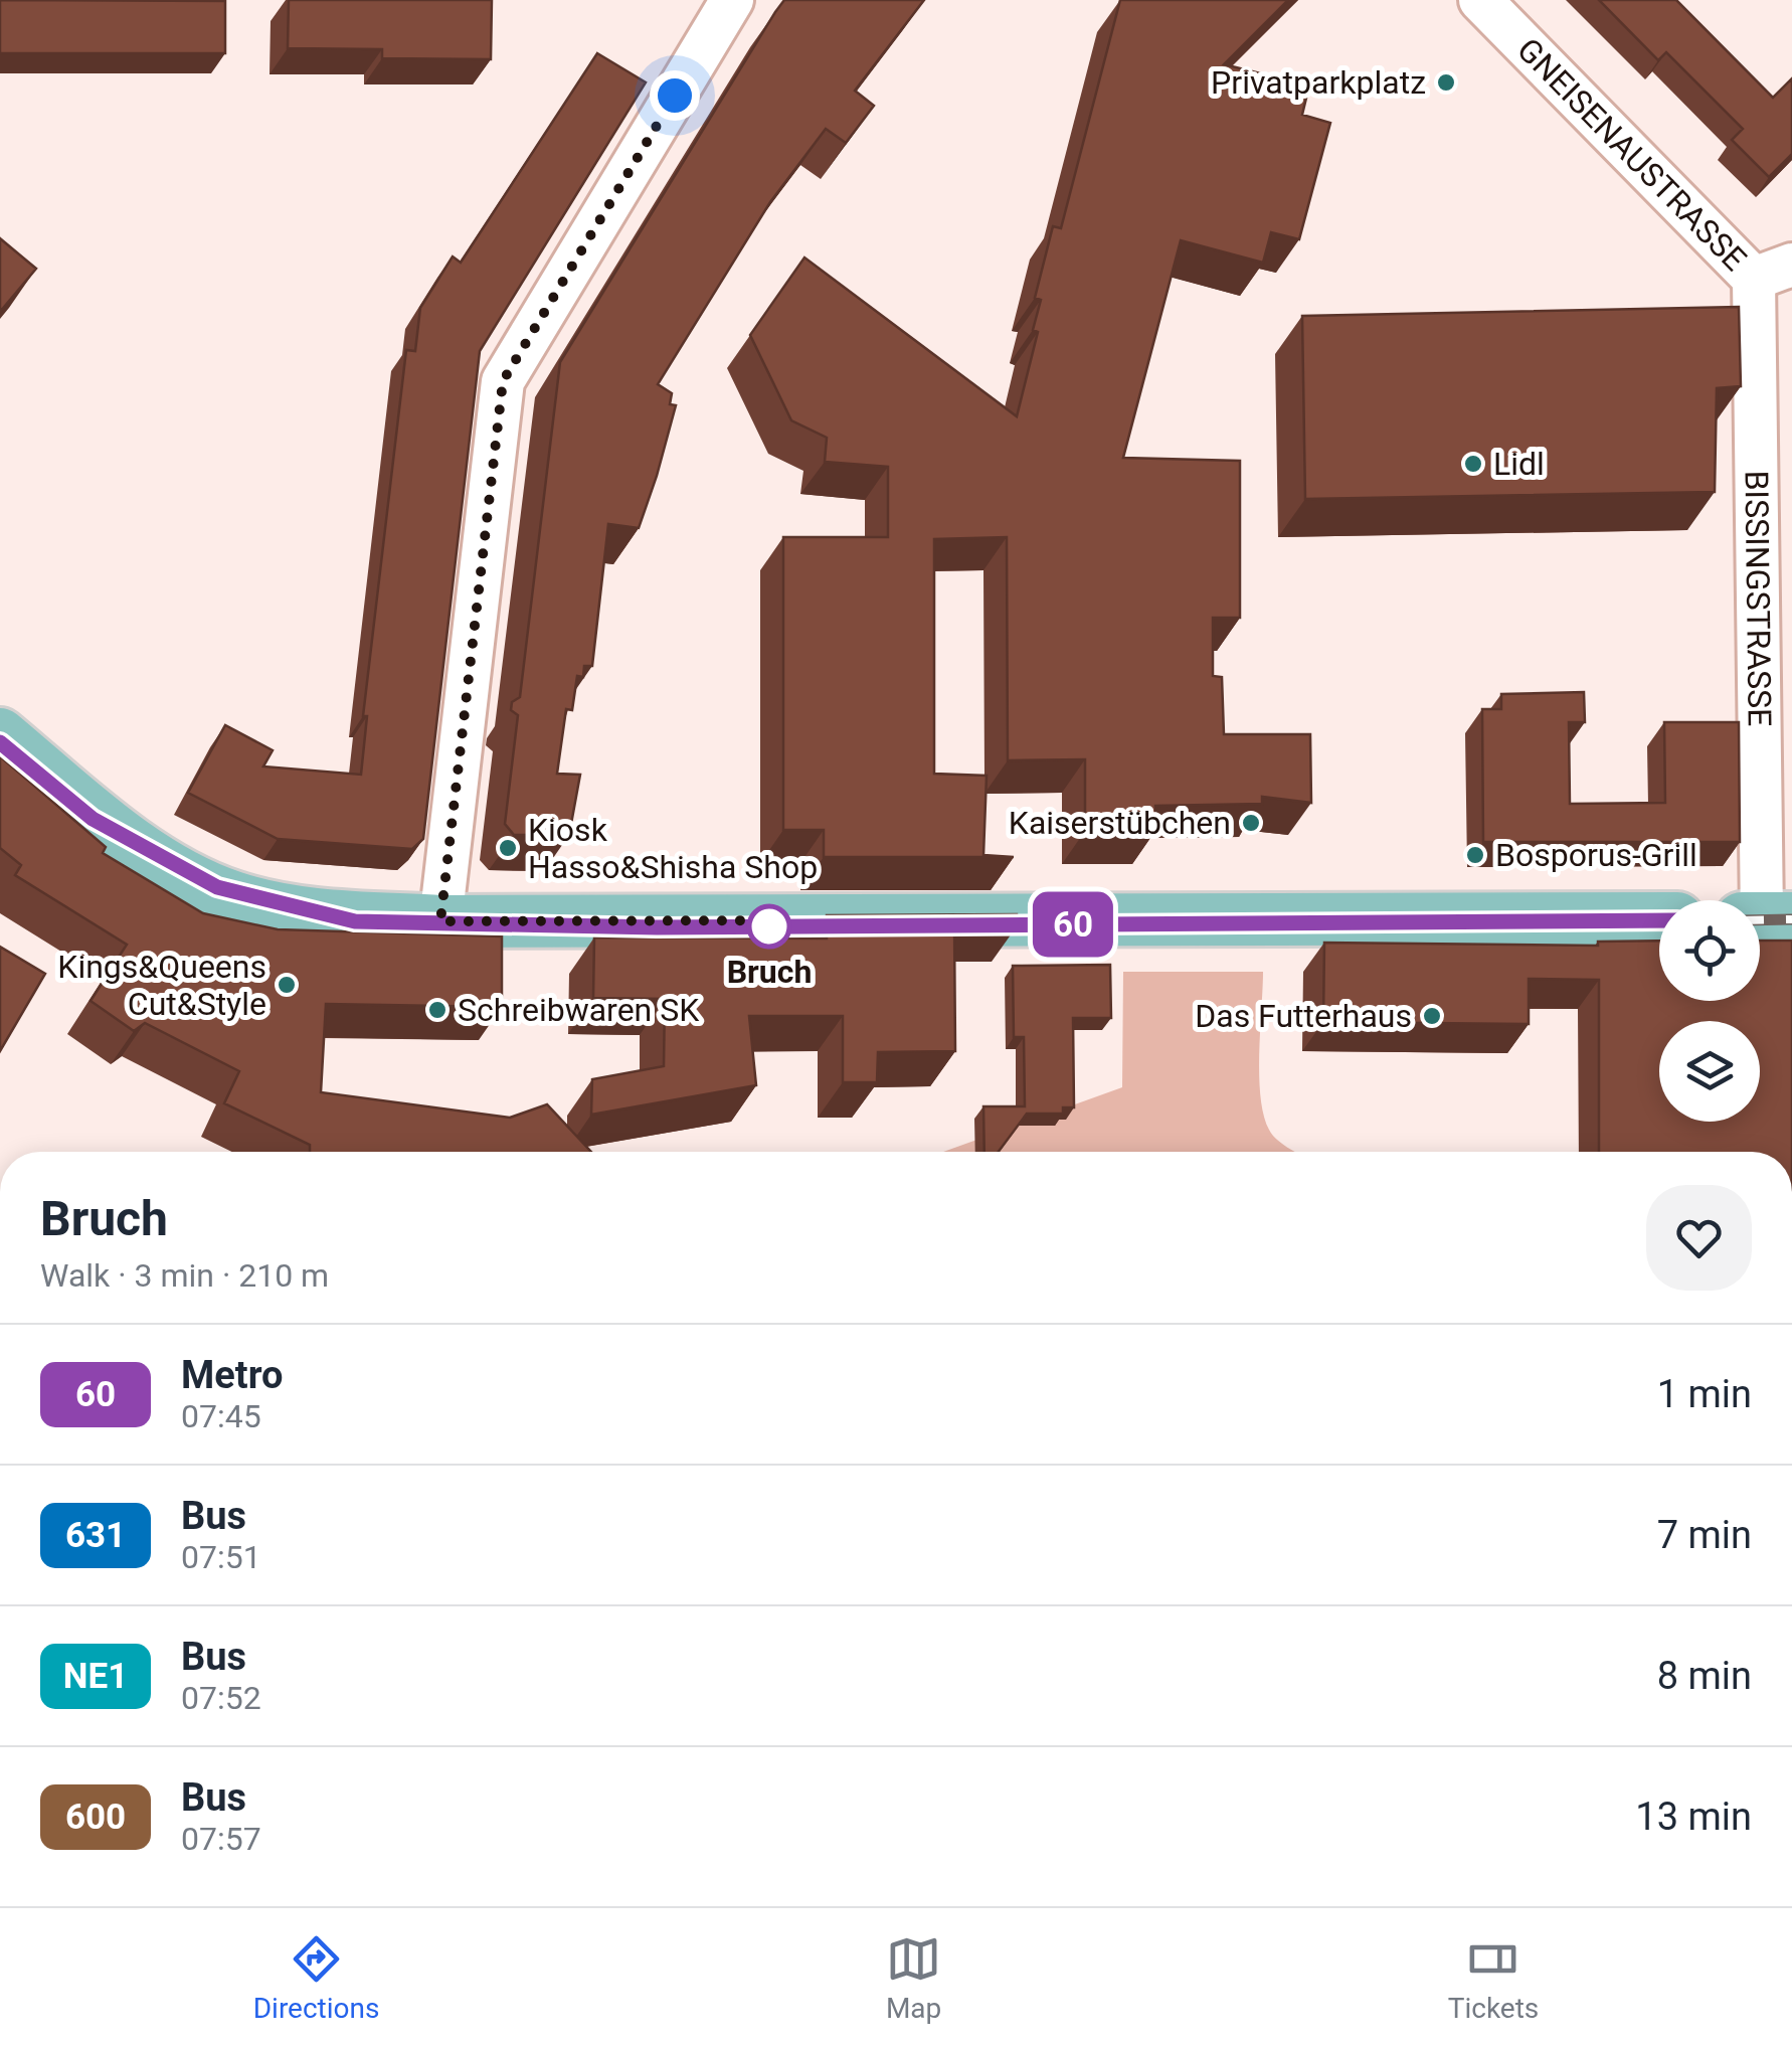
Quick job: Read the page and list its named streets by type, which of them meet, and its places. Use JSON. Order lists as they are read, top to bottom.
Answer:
{
  "streets": {
    "street": ["GNEISENAUSTRASSE", "BISSINGSTRASSE"]
  },
  "crossings": [
    ["GNEISENAUSTRASSE", "BISSINGSTRASSE"]
  ],
  "places": [
    "Privatparkplatz",
    "Lidl",
    "Kaiserstübchen",
    "Kiosk Hasso&Shisha Shop",
    "Bosporus-Grill",
    "Bruch",
    "Kings&Queens Cut&Style",
    "Schreibwaren SK",
    "Das Futterhaus"
  ],
  "lines": ["metro line 60"],
  "page": {
    "on_map": "60",
    "heading": ["Bruch", "Walk · 3 min · 210 m"],
    "list": [
      {
        "mark": "60",
        "name": "Metro",
        "note": "07:45",
        "value": "1 min"
      },
      {
        "mark": "631",
        "name": "Bus",
        "note": "07:51",
        "value": "7 min"
      },
      {
        "mark": "NE1",
        "name": "Bus",
        "note": "07:52",
        "value": "8 min"
      },
      {
        "mark": "600",
        "name": "Bus",
        "note": "07:57",
        "value": "13 min"
      }
    ],
    "tabs": ["Directions", "Map", "Tickets"]
  }
}
